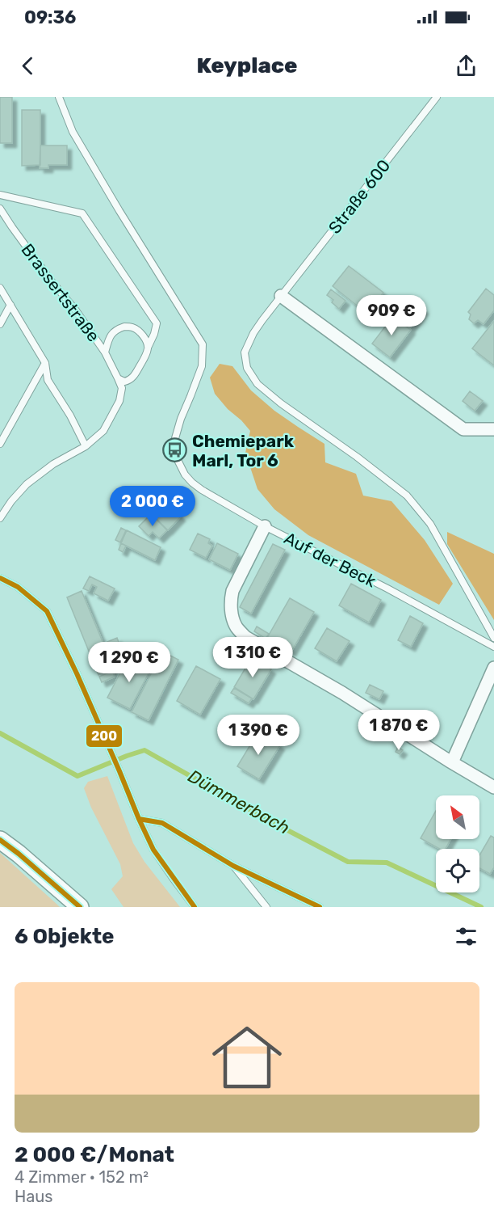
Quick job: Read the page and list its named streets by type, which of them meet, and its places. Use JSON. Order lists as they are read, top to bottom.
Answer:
{
  "streets": {
    "lane": ["Straße 600", "Brassertstraße", "Auf der Beck"]
  },
  "water": ["Dümmerbach"],
  "places": {
    "bus stop": ["Chemiepark Marl, Tor 6"]
  },
  "lines": ["transit line 200"],
  "north": "top left",
  "page": {
    "status": "09:36",
    "header": "Keyplace",
    "price": [
      "909 €",
      "2 000 €",
      "1 310 €",
      "1 290 €",
      "1 870 €",
      "1 390 €"
    ],
    "heading": "6 Objekte",
    "list": [
      {
        "name": "2 000 €/Monat",
        "note": "4 Zimmer · 152 m² · Haus"
      }
    ]
  }
}
